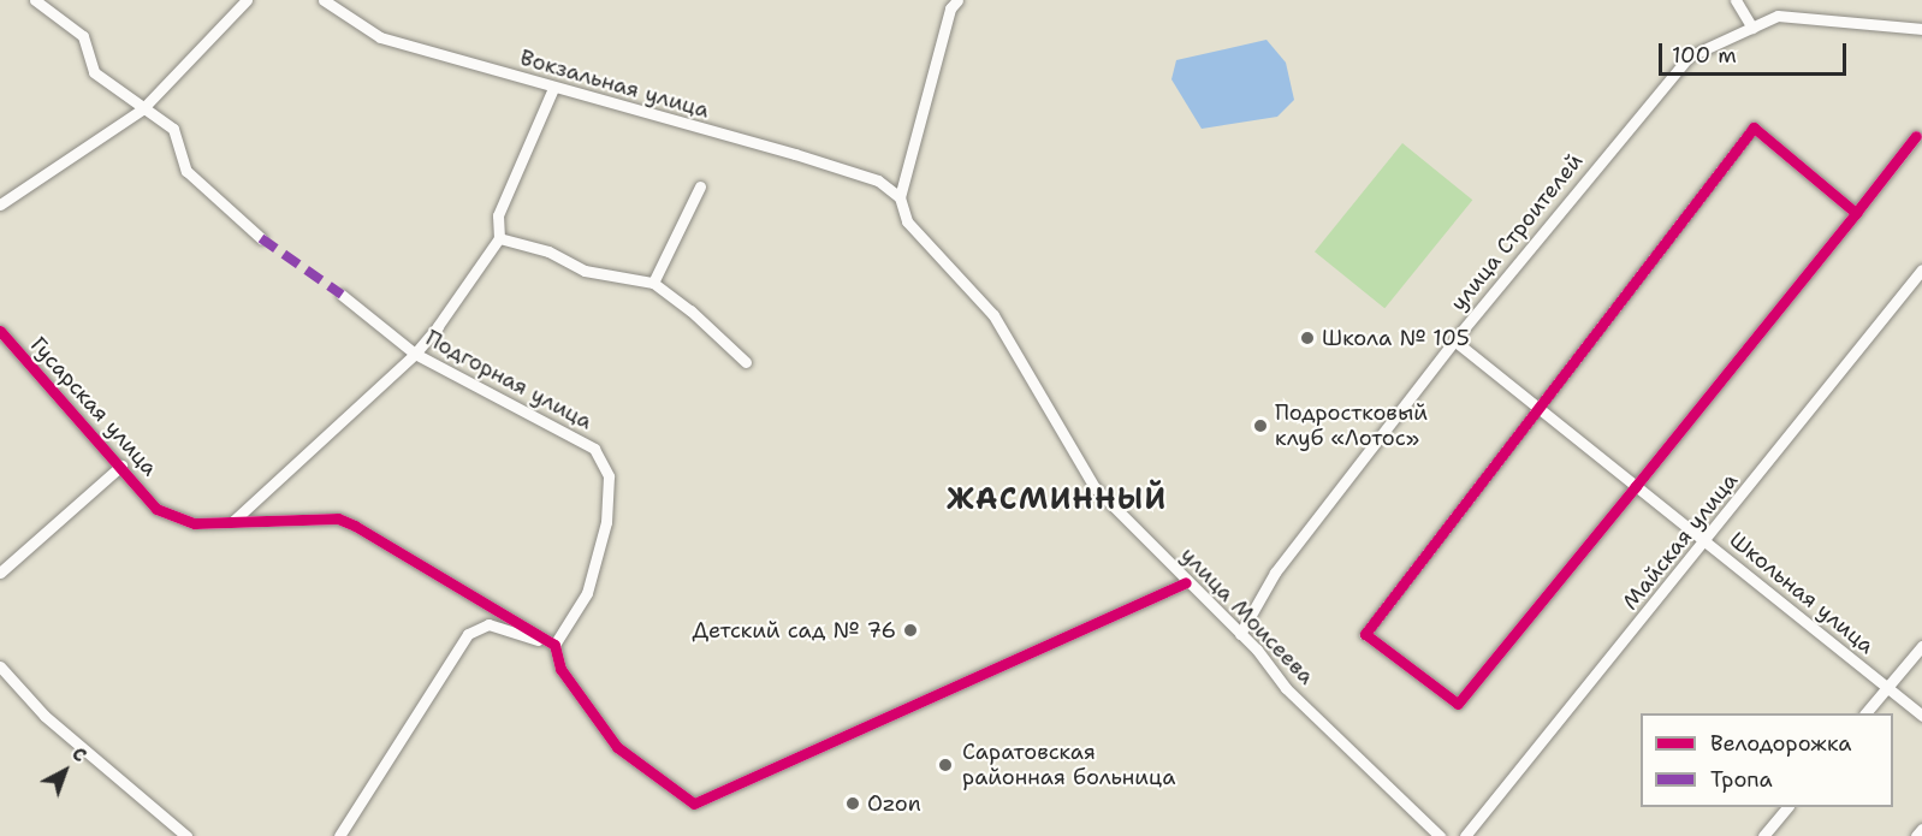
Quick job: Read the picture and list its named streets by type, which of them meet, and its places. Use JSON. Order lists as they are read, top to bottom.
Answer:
{
  "streets": {
    "street": [
      "Вокзальная улица",
      "улица Строителей",
      "Подгорная улица",
      "Гусарская улица",
      "Майская улица",
      "Школьная улица",
      "улица Моисеева"
    ]
  },
  "crossings": [
    ["Вокзальная улица", "улица Моисеева"],
    ["улица Строителей", "Школьная улица"],
    ["улица Строителей", "улица Моисеева"],
    ["Майская улица", "Школьная улица"]
  ],
  "districts": ["ЖАСМИННЫЙ"],
  "places": [
    "Школа № 105",
    "Подростковый клуб «Лотос»",
    "Детский сад № 76",
    "Саратовская районная больница",
    "Ozon"
  ],
  "legend": ["Велодорожка", "Тропа"],
  "scale_bar": "100 m",
  "north": "top right"
}
